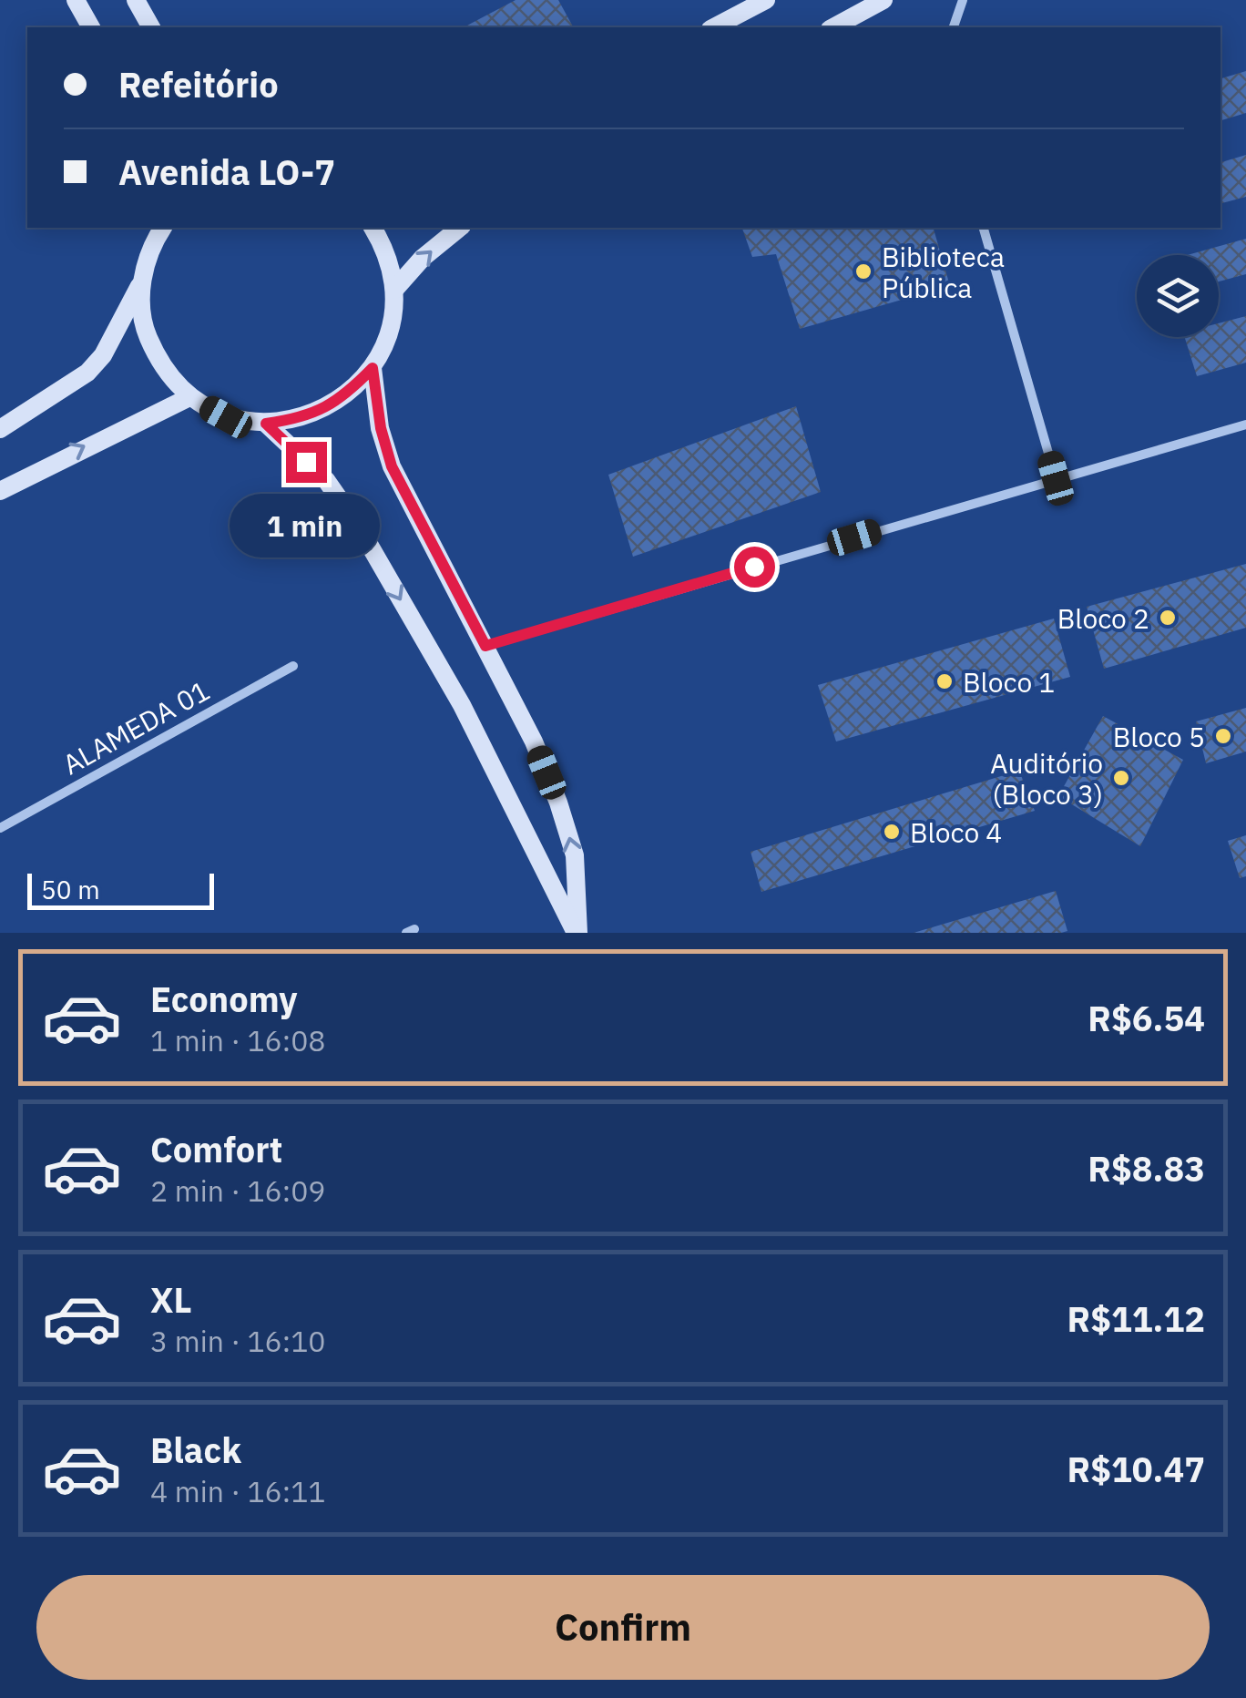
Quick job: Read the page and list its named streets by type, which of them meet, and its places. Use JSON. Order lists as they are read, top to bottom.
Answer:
{
  "streets": {
    "street": ["ALAMEDA 01"]
  },
  "places": [
    "Biblioteca Pública",
    "Bloco 2",
    "Bloco 1",
    "Bloco 5",
    "Auditório (Bloco 3)",
    "Bloco 4"
  ],
  "scale_bar": "50 m",
  "page": {
    "banner": ["Refeitório", "Avenida LO-7"],
    "bubble": "1 min",
    "scale": "50 m",
    "list": [
      {
        "name": "Economy",
        "note": "1 min · 16:08",
        "value": "R$6.54"
      },
      {
        "name": "Comfort",
        "note": "2 min · 16:09",
        "value": "R$8.83"
      },
      {
        "name": "XL",
        "note": "3 min · 16:10",
        "value": "R$11.12"
      },
      {
        "name": "Black",
        "note": "4 min · 16:11",
        "value": "R$10.47"
      }
    ],
    "buttons": "Confirm"
  }
}
